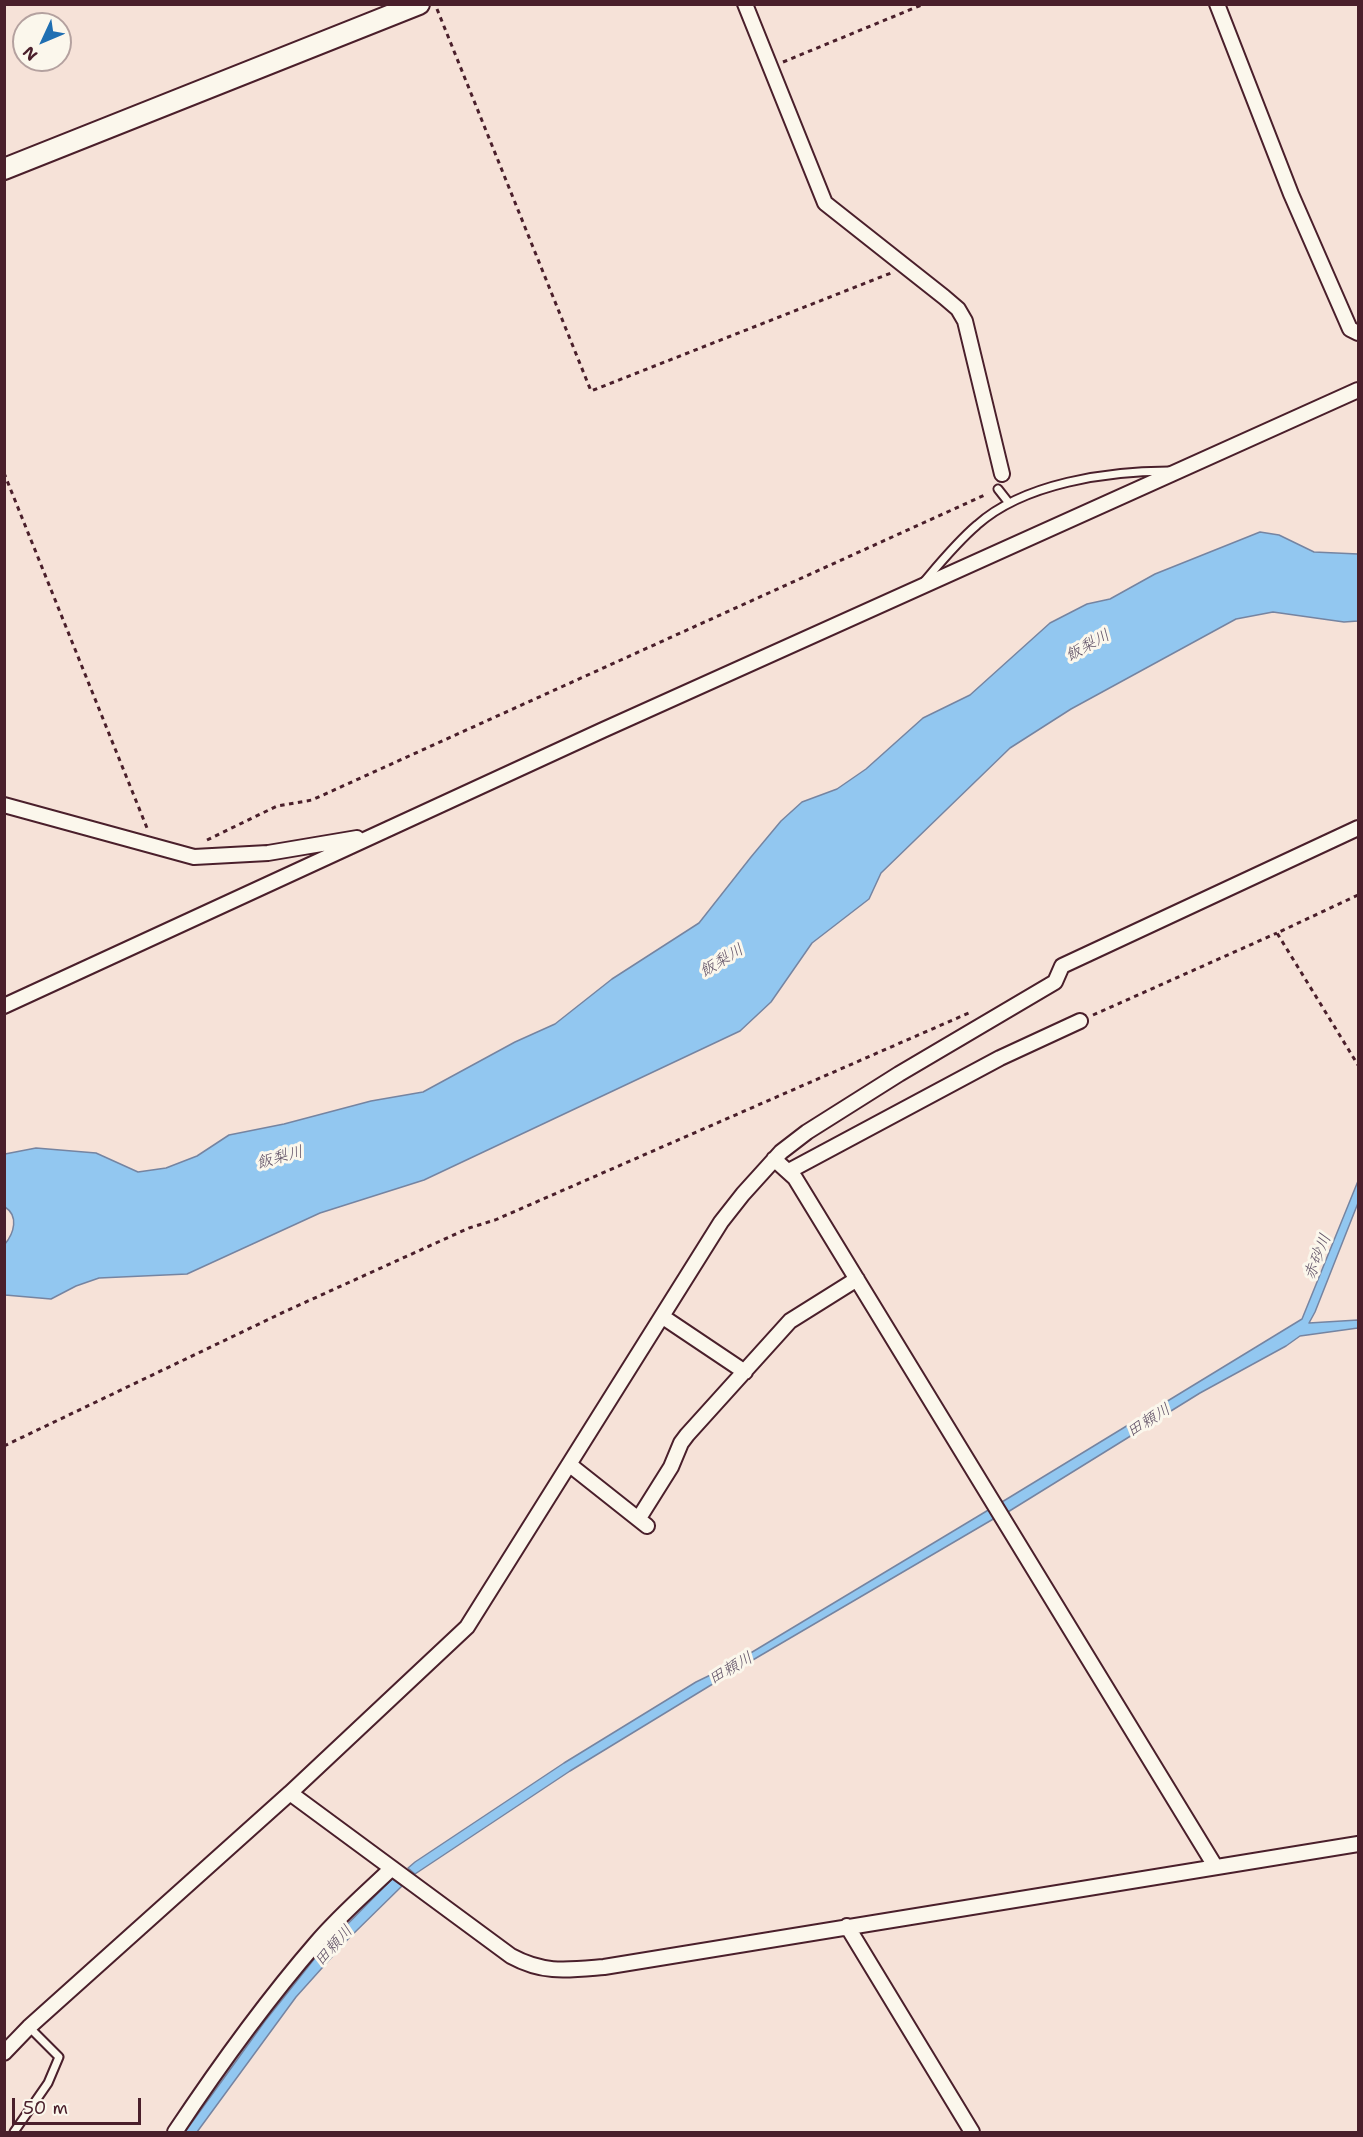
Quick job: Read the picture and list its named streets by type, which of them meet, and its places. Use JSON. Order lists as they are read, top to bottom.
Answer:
{
  "water": ["飯梨川", "赤砂川", "田頼川"],
  "scale_bar": "50 m",
  "north": "bottom left"
}
